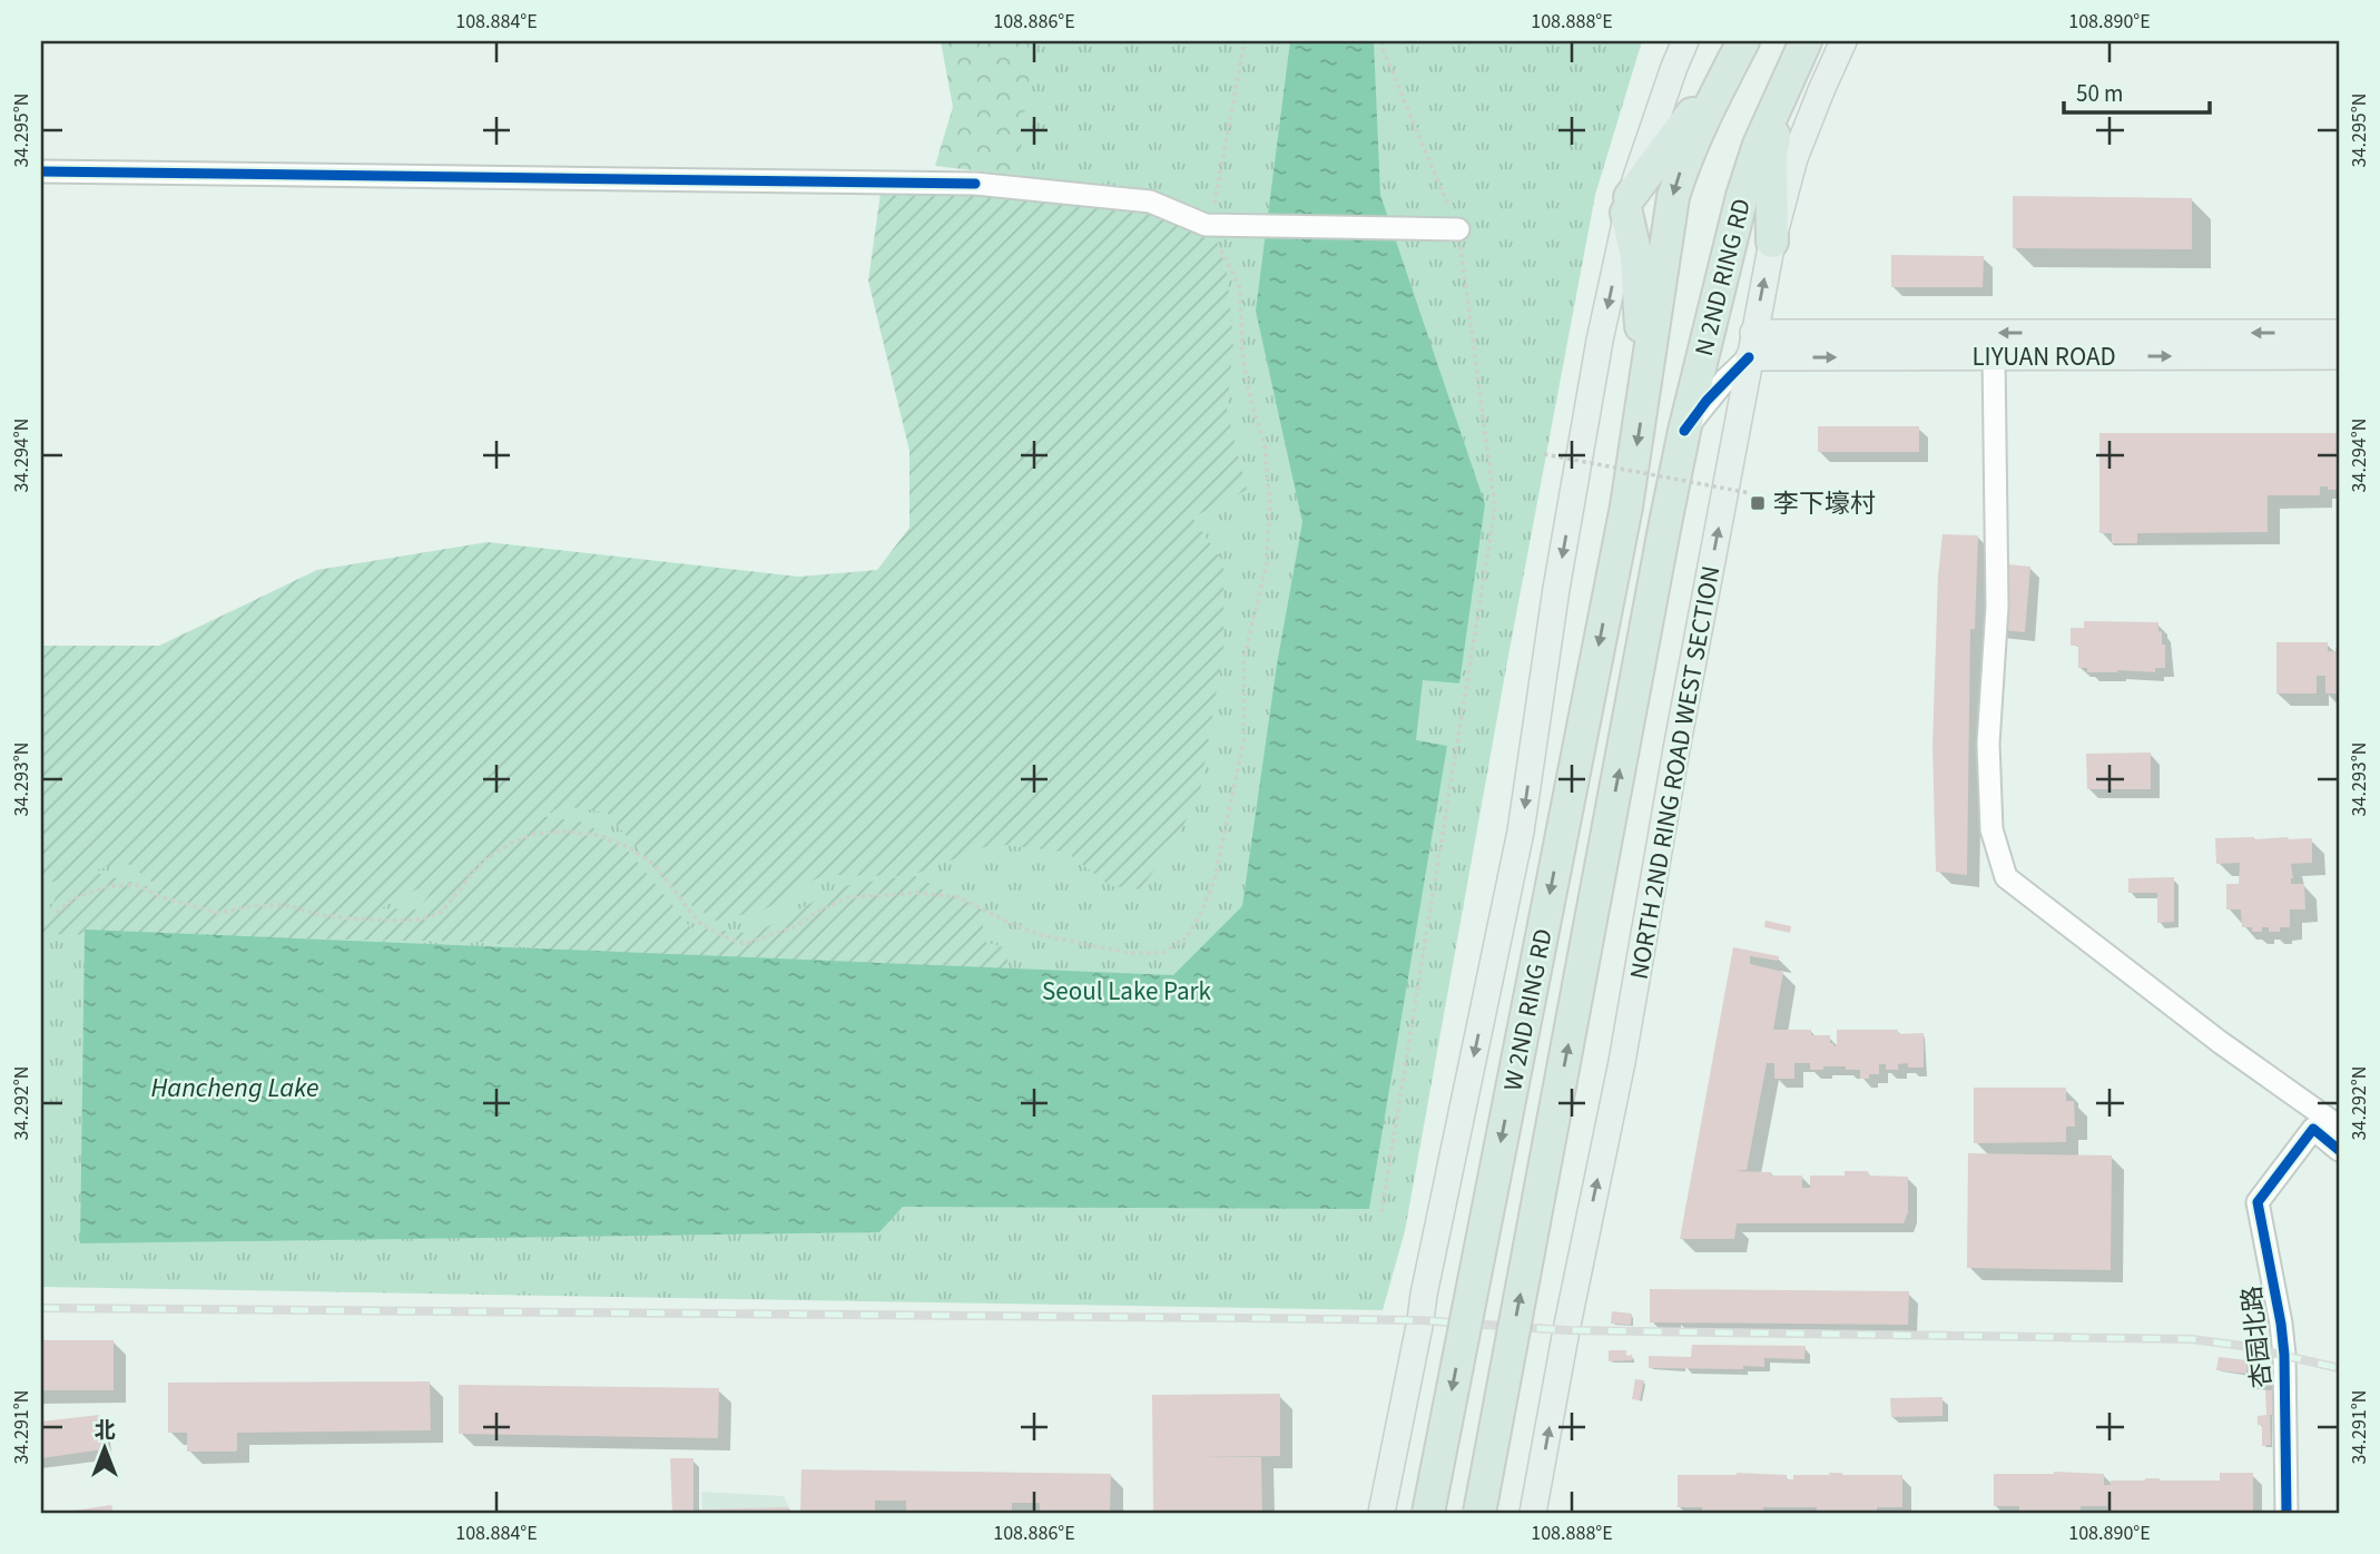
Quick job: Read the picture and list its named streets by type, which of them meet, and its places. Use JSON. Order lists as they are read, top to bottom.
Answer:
{
  "streets": {
    "highway": ["N 2ND RING RD", "W 2ND RING RD"],
    "main road": ["LIYUAN ROAD", "NORTH 2ND RING ROAD WEST SECTION"],
    "street": ["杏园北路"]
  },
  "crossings": [
    ["N 2ND RING RD", "W 2ND RING RD"],
    ["LIYUAN ROAD", "NORTH 2ND RING ROAD WEST SECTION"]
  ],
  "water": ["Hancheng Lake"],
  "parks": ["Seoul Lake Park"],
  "places": {
    "transit": ["李下壕村"]
  },
  "scale_bar": "50 m",
  "north": "top",
  "coordinates": [
    "108.884°E",
    "108.886°E",
    "108.888°E",
    "108.890°E",
    "34.295°N",
    "34.294°N",
    "34.293°N",
    "34.292°N",
    "34.291°N"
  ]
}
